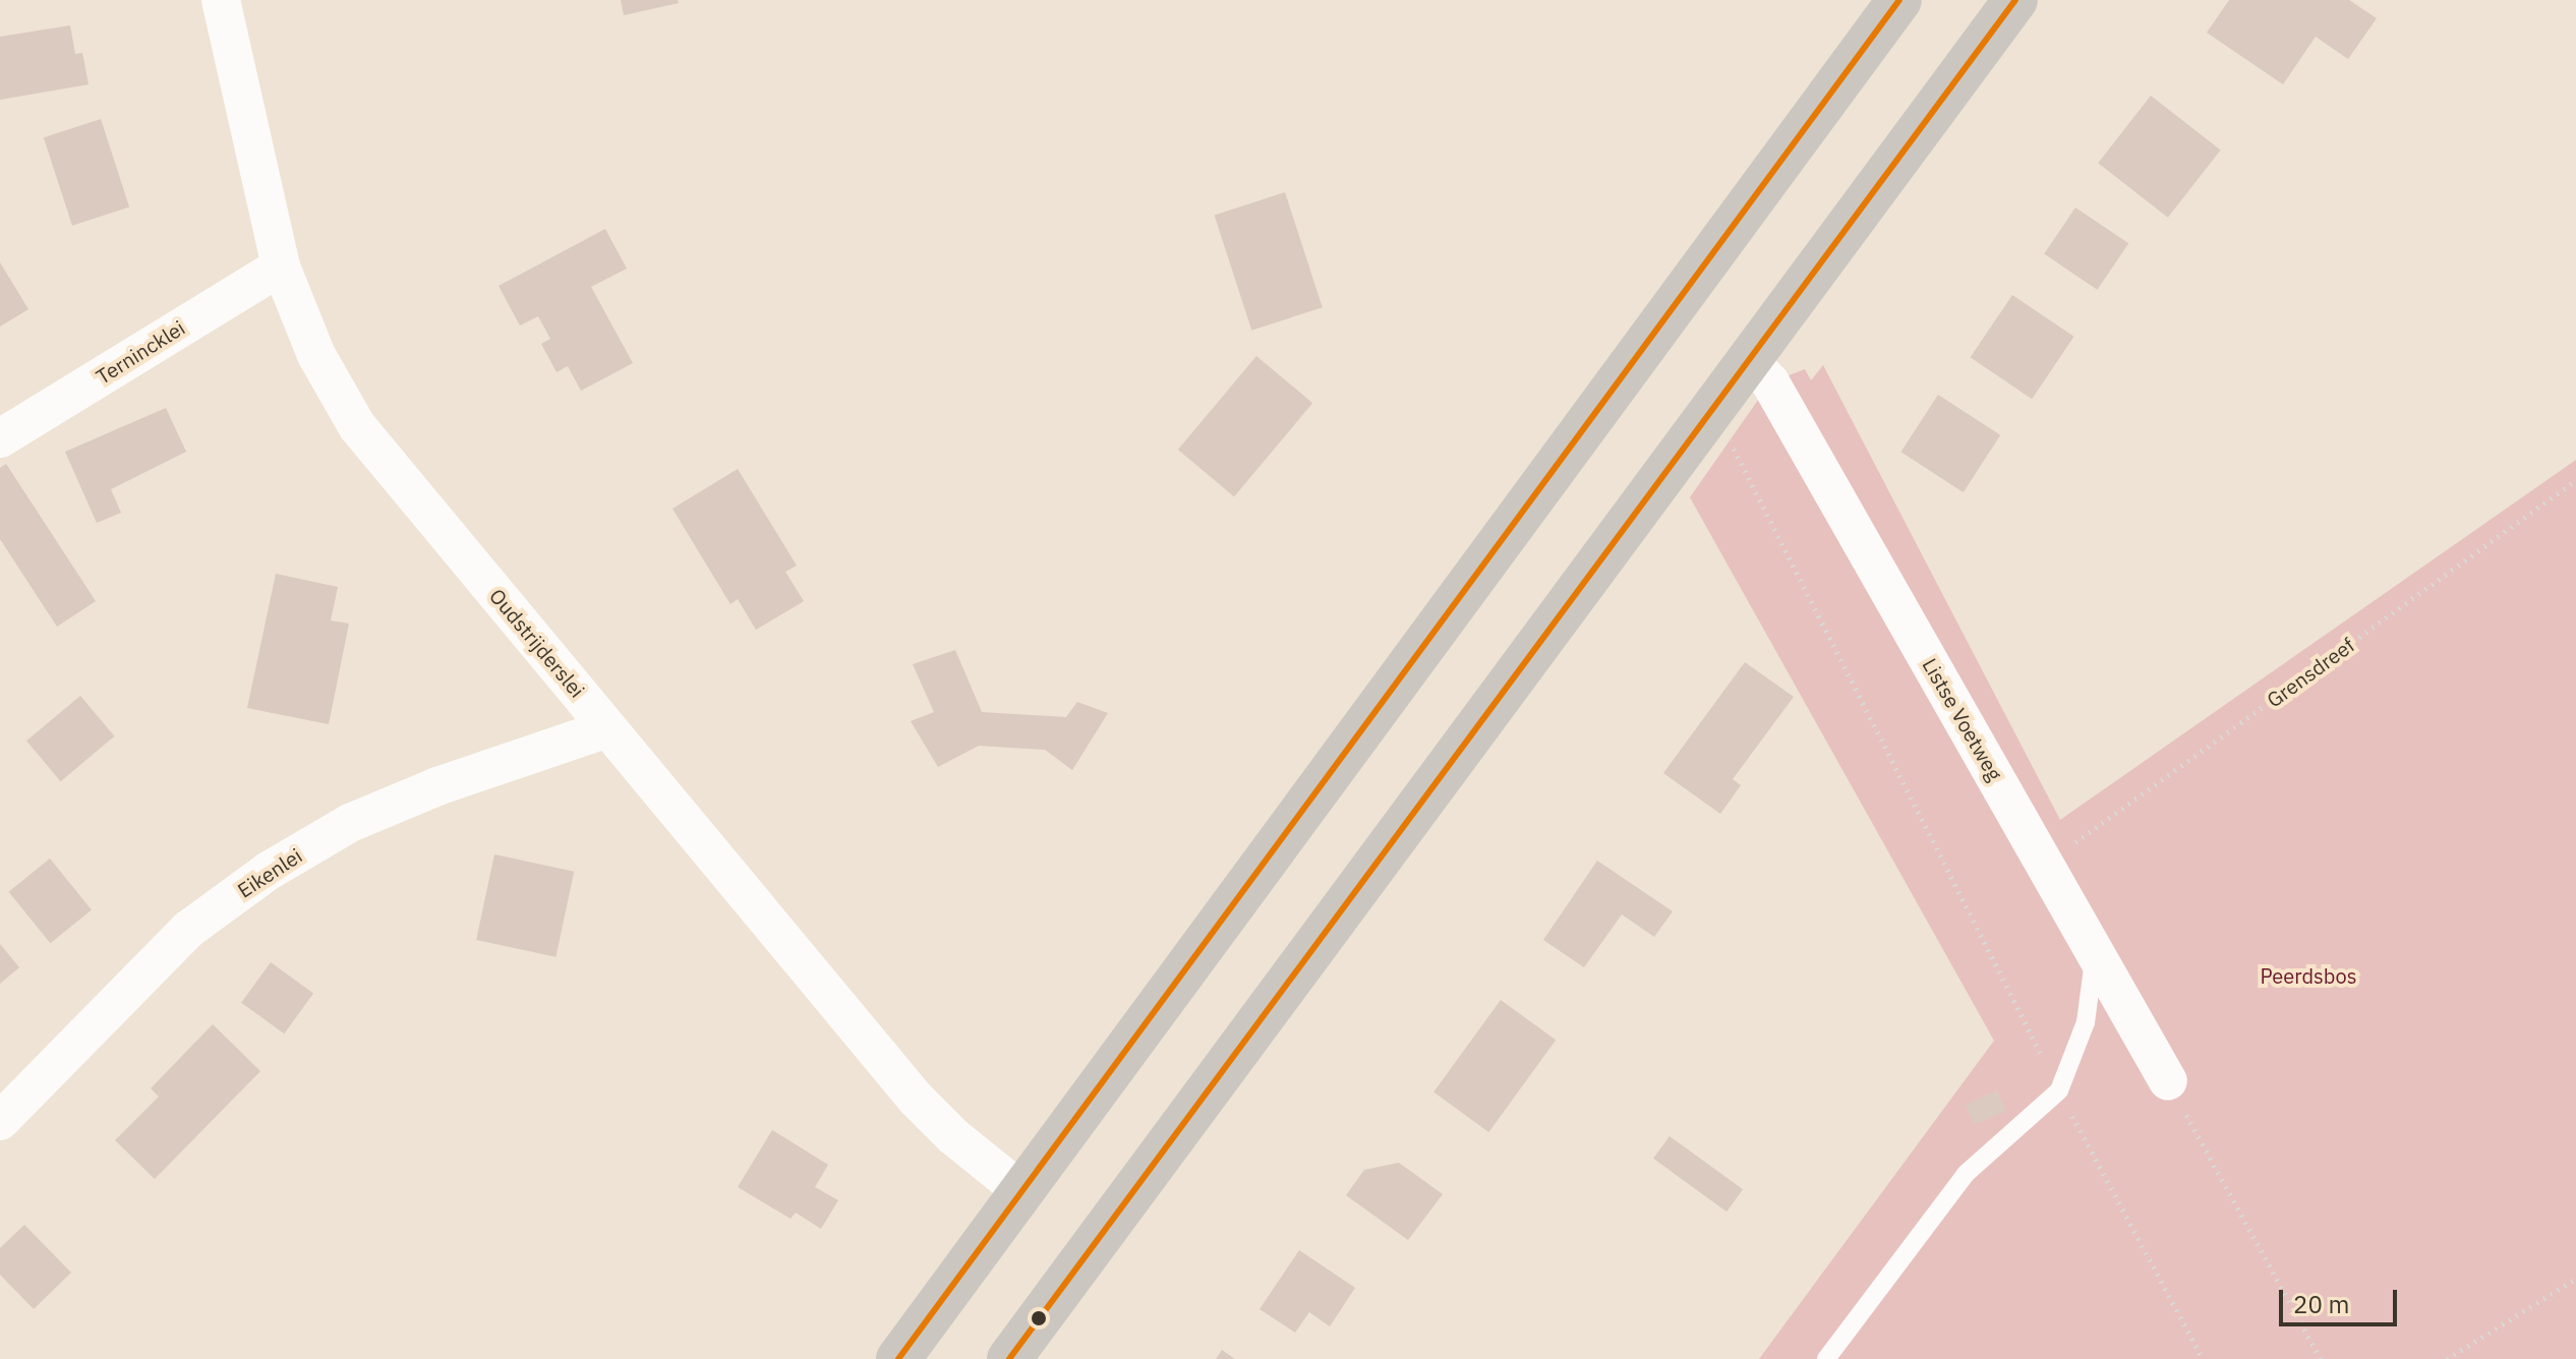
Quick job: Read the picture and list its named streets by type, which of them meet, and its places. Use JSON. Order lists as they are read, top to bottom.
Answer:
{
  "streets": {
    "street": [
      "Ternincklei",
      "Oudstrijderslei",
      "Listse Voetweg",
      "Eikenlei"
    ],
    "path": ["Grensdreef"]
  },
  "crossings": [
    ["Ternincklei", "Oudstrijderslei"],
    ["Oudstrijderslei", "Eikenlei"],
    ["Grensdreef", "Listse Voetweg"]
  ],
  "parks": ["Peerdsbos"],
  "scale_bar": "20 m"
}
